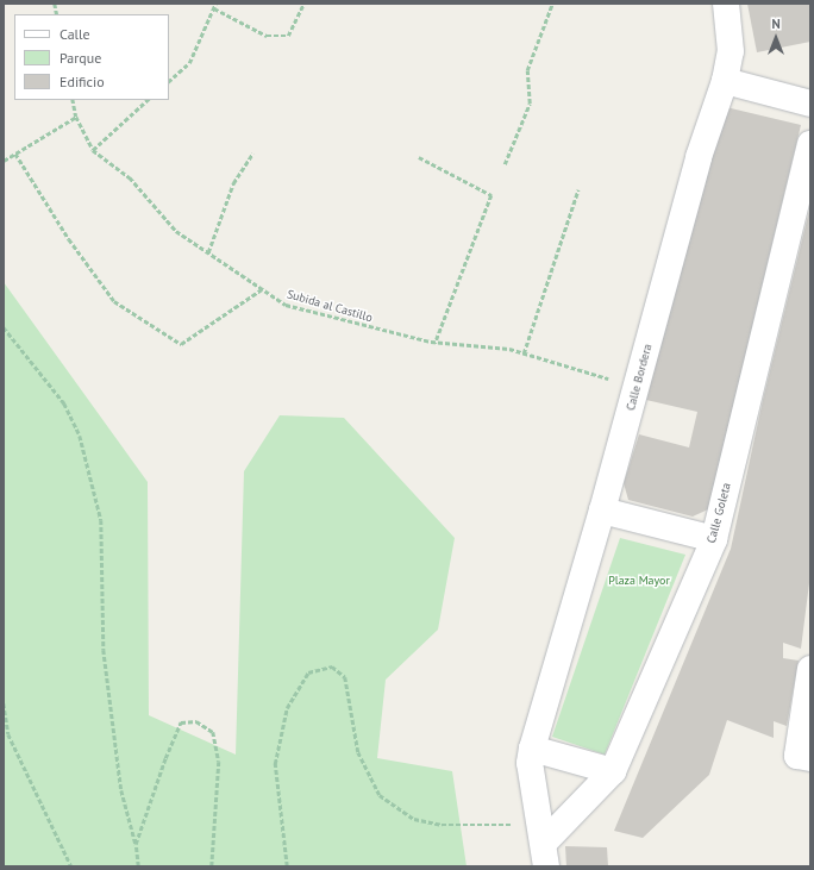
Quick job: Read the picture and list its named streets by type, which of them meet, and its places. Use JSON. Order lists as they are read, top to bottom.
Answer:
{
  "streets": {
    "street": ["Calle Bordera", "Calle Goleta"],
    "path": ["Subida al Castillo"]
  },
  "crossings": [
    ["Subida al Castillo", "Calle Bordera"],
    ["Calle Bordera", "Calle Goleta"]
  ],
  "parks": ["Plaza Mayor"],
  "legend": ["Calle", "Parque", "Edificio"],
  "north": "top"
}
